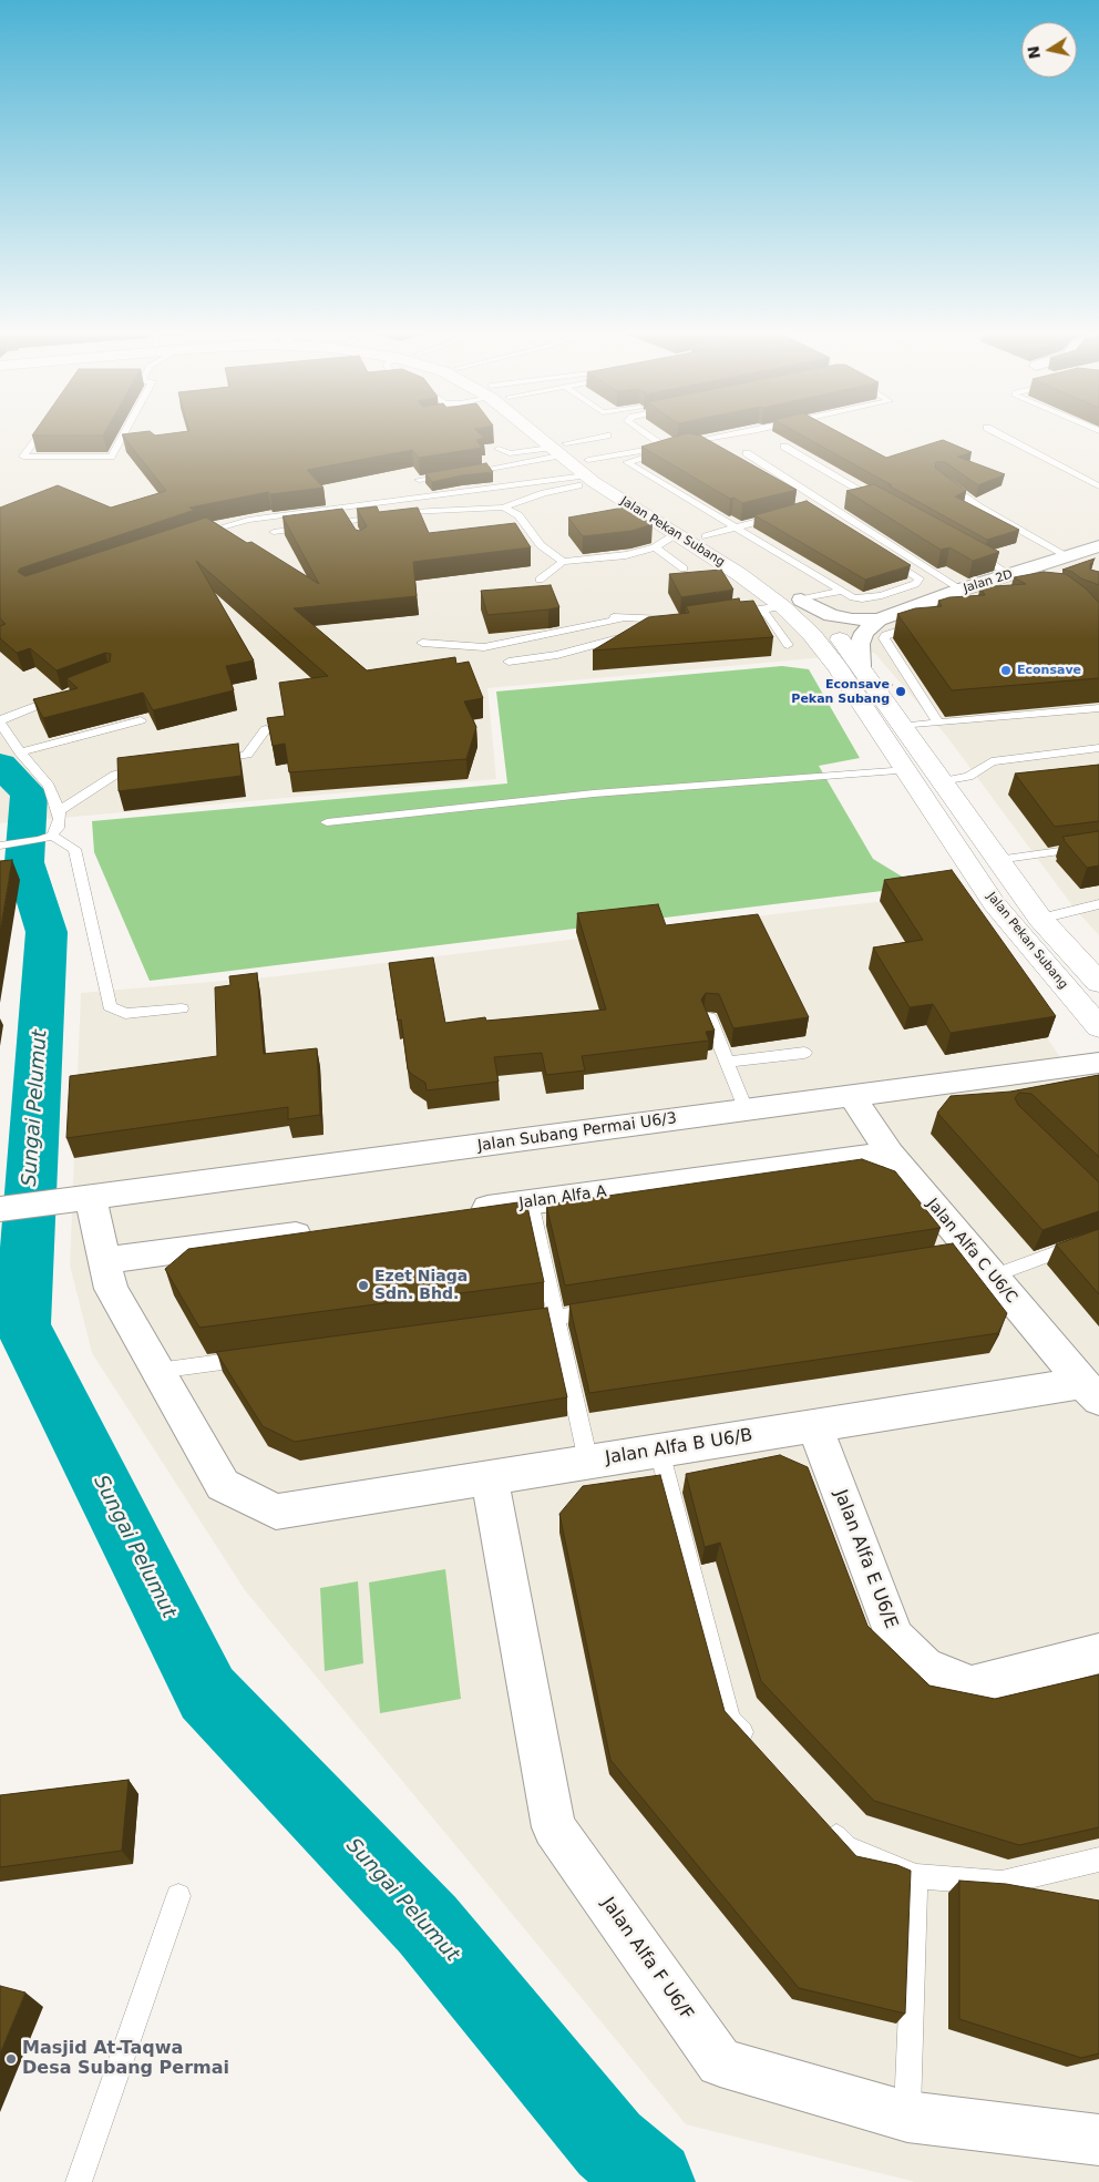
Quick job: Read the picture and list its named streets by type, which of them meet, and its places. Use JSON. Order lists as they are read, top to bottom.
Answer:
{
  "streets": {
    "main road": ["Jalan Pekan Subang"],
    "street": [
      "Jalan 2D",
      "Jalan Subang Permai U6/3",
      "Jalan Alfa A",
      "Jalan Alfa C U6/C",
      "Jalan Alfa B U6/B",
      "Jalan Alfa E U6/E",
      "Jalan Alfa F U6/F"
    ]
  },
  "crossings": [
    ["Jalan Pekan Subang", "Jalan 2D"],
    ["Jalan Subang Permai U6/3", "Jalan Alfa C U6/C"],
    ["Jalan Alfa A", "Jalan Alfa C U6/C"],
    ["Jalan Alfa C U6/C", "Jalan Alfa B U6/B"],
    ["Jalan Alfa B U6/B", "Jalan Alfa E U6/E"],
    ["Jalan Alfa B U6/B", "Jalan Alfa F U6/F"]
  ],
  "water": ["Sungai Pelumut"],
  "places": [
    "Econsave",
    "Econsave Pekan Subang",
    "Ezet Niaga Sdn. Bhd.",
    "Masjid At-Taqwa Desa Subang Permai"
  ],
  "north": "left"
}
